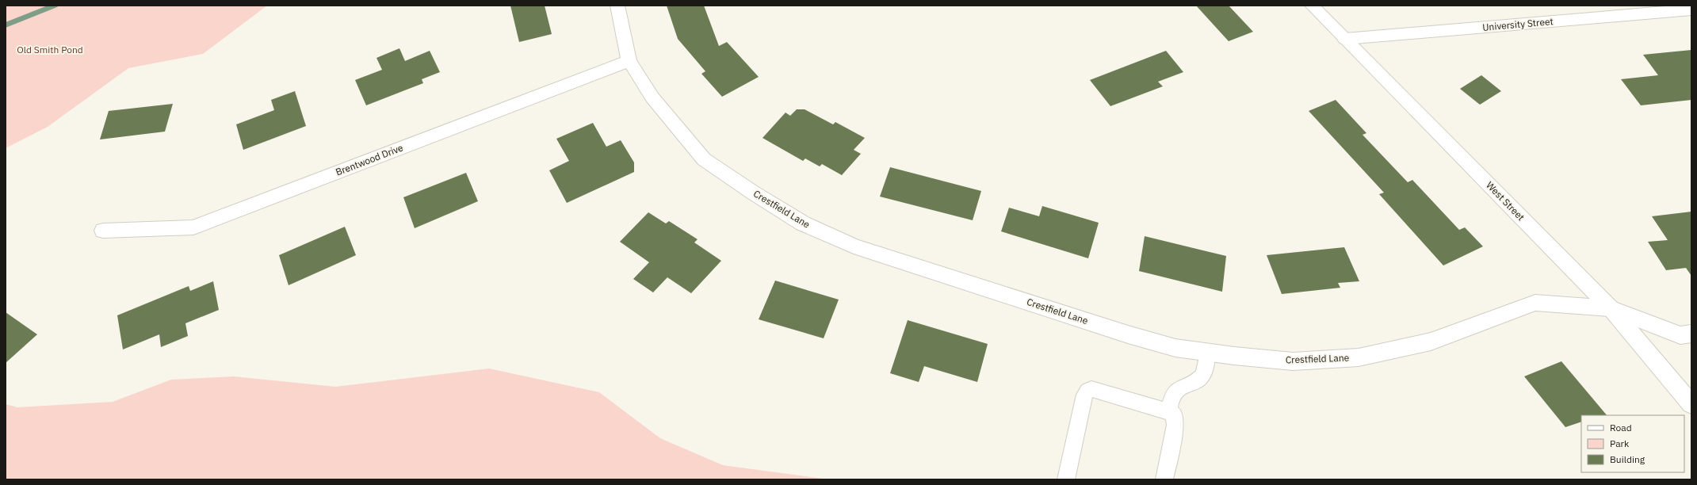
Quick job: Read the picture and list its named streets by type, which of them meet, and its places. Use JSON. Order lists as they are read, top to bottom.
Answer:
{
  "streets": {
    "street": [
      "University Street",
      "Brentwood Drive",
      "West Street",
      "Crestfield Lane"
    ]
  },
  "crossings": [
    ["University Street", "West Street"],
    ["Brentwood Drive", "Crestfield Lane"],
    ["West Street", "Crestfield Lane"]
  ],
  "parks": ["Old Smith Pond"],
  "legend": ["Road", "Park", "Building"]
}
